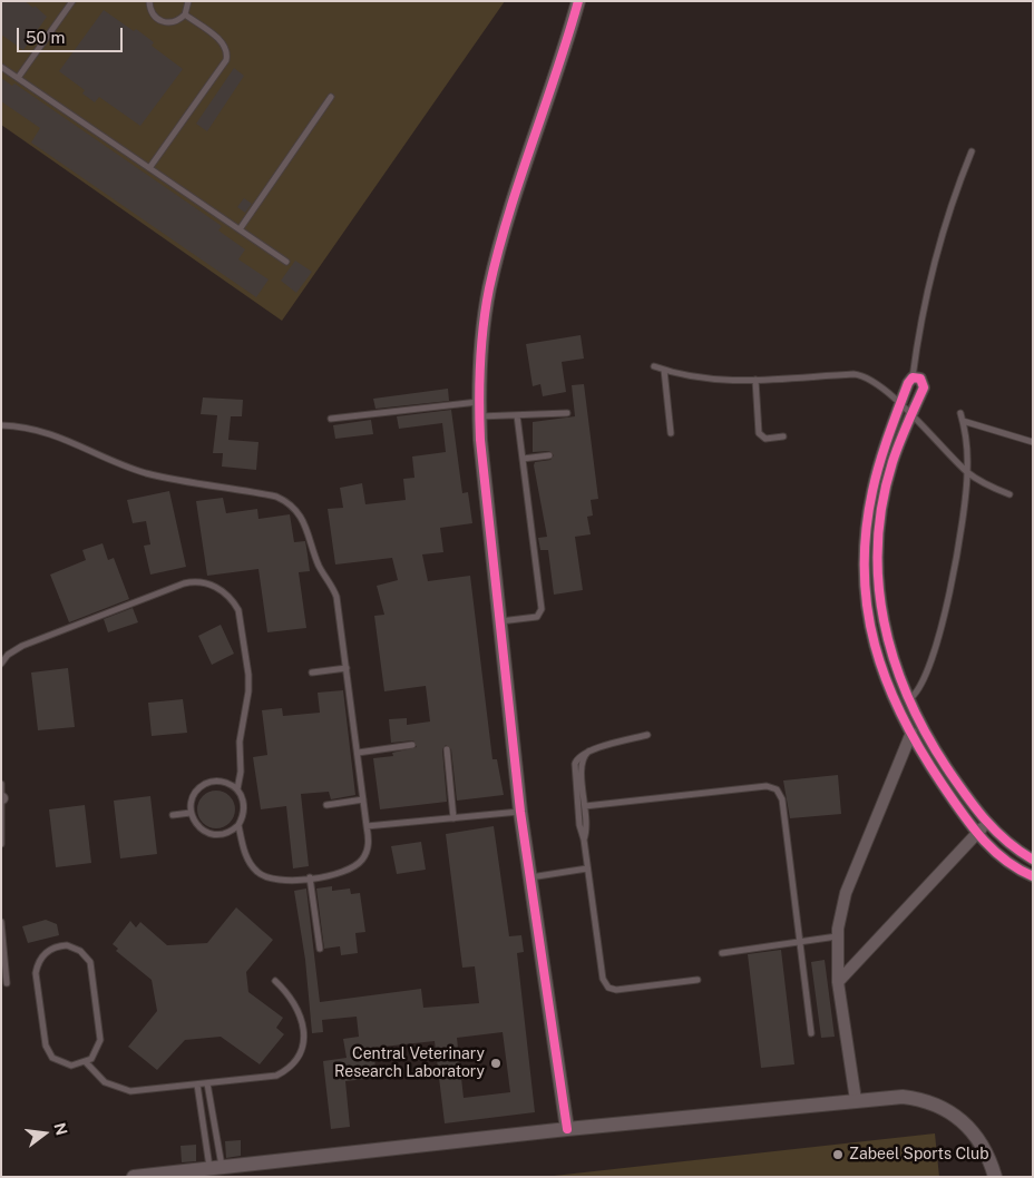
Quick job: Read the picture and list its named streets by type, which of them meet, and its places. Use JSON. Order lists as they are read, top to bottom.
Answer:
{
  "places": ["Central Veterinary Research Laboratory", "Zabeel Sports Club"],
  "scale_bar": "50 m",
  "north": "right"
}
